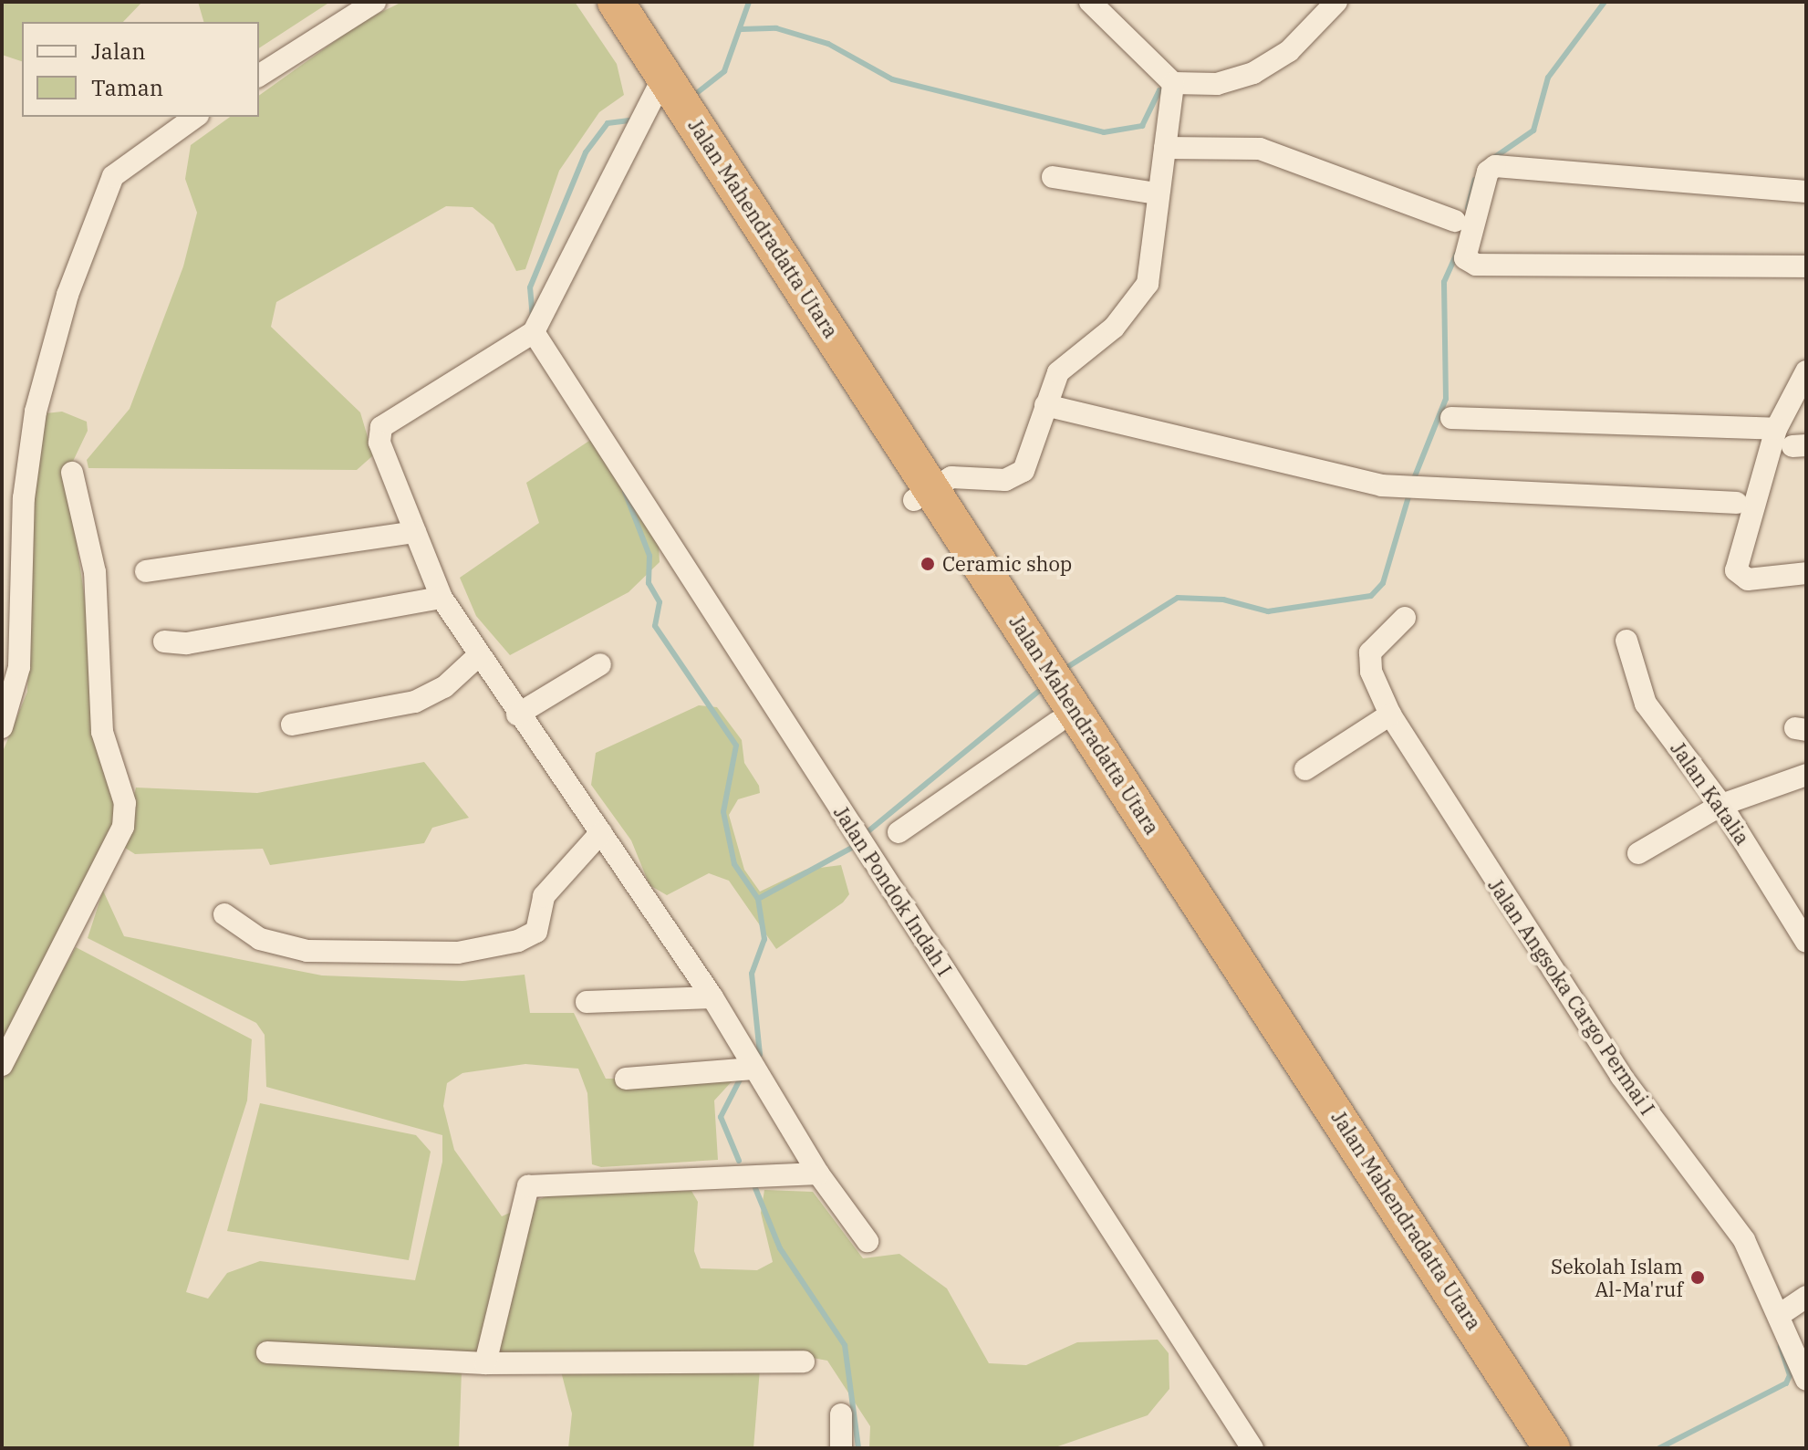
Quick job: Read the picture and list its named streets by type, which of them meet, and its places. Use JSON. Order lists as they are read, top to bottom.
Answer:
{
  "streets": {
    "highway": ["Jalan Mahendradatta Utara"],
    "street": ["Jalan Katalia", "Jalan Pondok Indah I", "Jalan Angsoka Cargo Permai I"]
  },
  "places": ["Ceramic shop", "Sekolah Islam Al-Ma'ruf"],
  "legend": ["Jalan", "Taman"]
}
